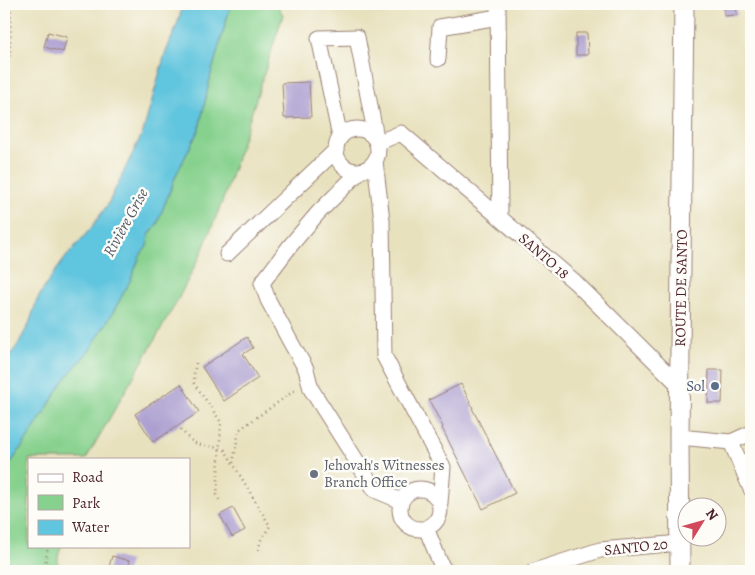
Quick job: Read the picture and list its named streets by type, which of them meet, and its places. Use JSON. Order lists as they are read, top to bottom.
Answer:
{
  "streets": {
    "main road": ["ROUTE DE SANTO"],
    "street": ["SANTO 18", "SANTO 20"]
  },
  "crossings": [
    ["SANTO 18", "ROUTE DE SANTO"]
  ],
  "water": ["Rivière Grise"],
  "places": ["Sol", "Jehovah's Witnesses Branch Office"],
  "legend": ["Road", "Park", "Water"],
  "north": "top right"
}
